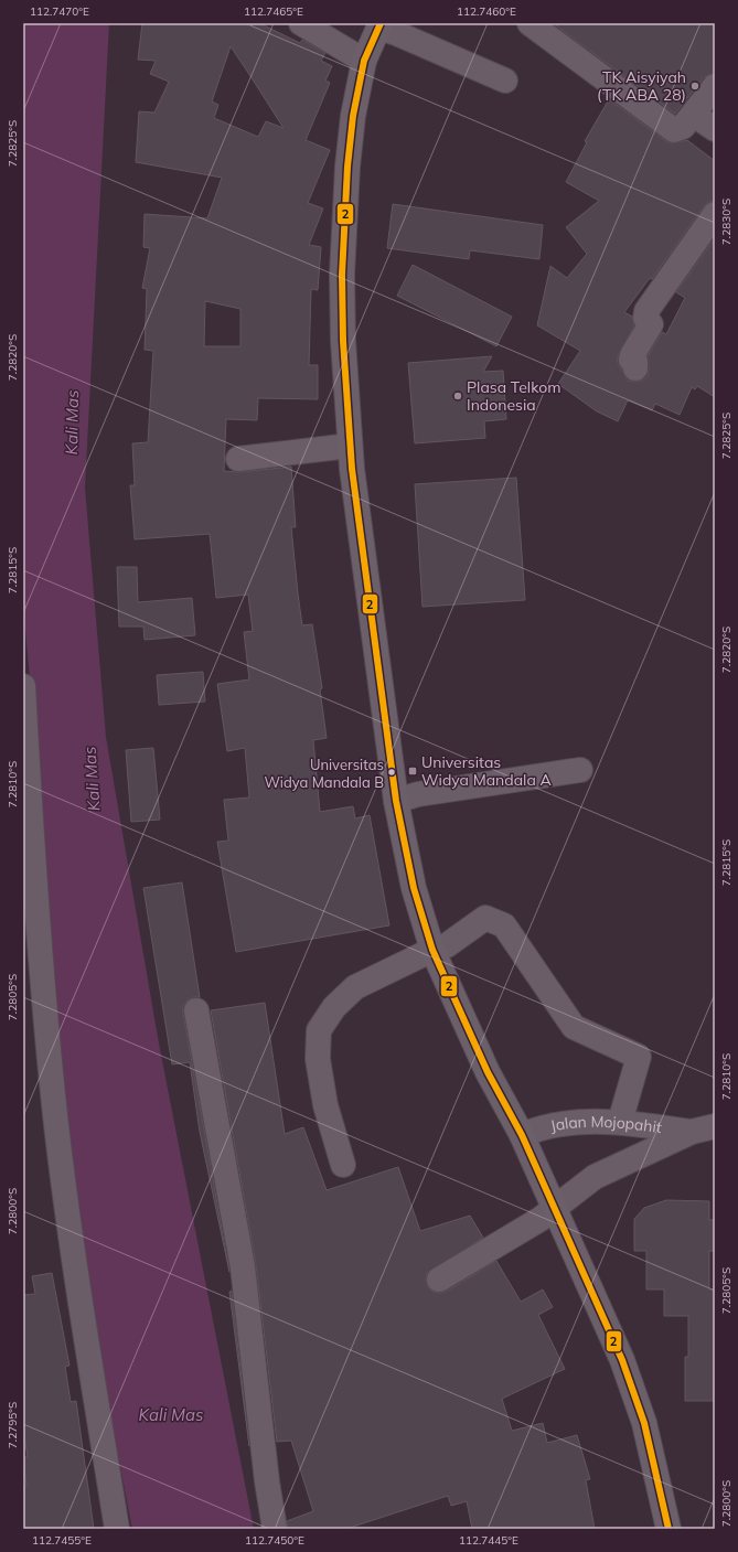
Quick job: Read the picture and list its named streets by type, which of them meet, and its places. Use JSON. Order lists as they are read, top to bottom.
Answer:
{
  "streets": {
    "street": ["Jalan Mojopahit"]
  },
  "water": ["Kali Mas"],
  "places": {
    "other": ["TK Aisyiyah (TK ABA 28)", "Plasa Telkom Indonesia", "Universitas Widya Mandala B"],
    "transit": ["Universitas Widya Mandala A"]
  },
  "lines": ["transit line 2"],
  "coordinates": [
    "112.7470°E",
    "112.7465°E",
    "112.7460°E",
    "7.2825°S",
    "7.2830°S",
    "7.2820°S",
    "7.2815°S",
    "7.2810°S",
    "7.2805°S",
    "7.2800°S",
    "7.2795°S",
    "112.7455°E",
    "112.7450°E",
    "112.7445°E"
  ]
}
